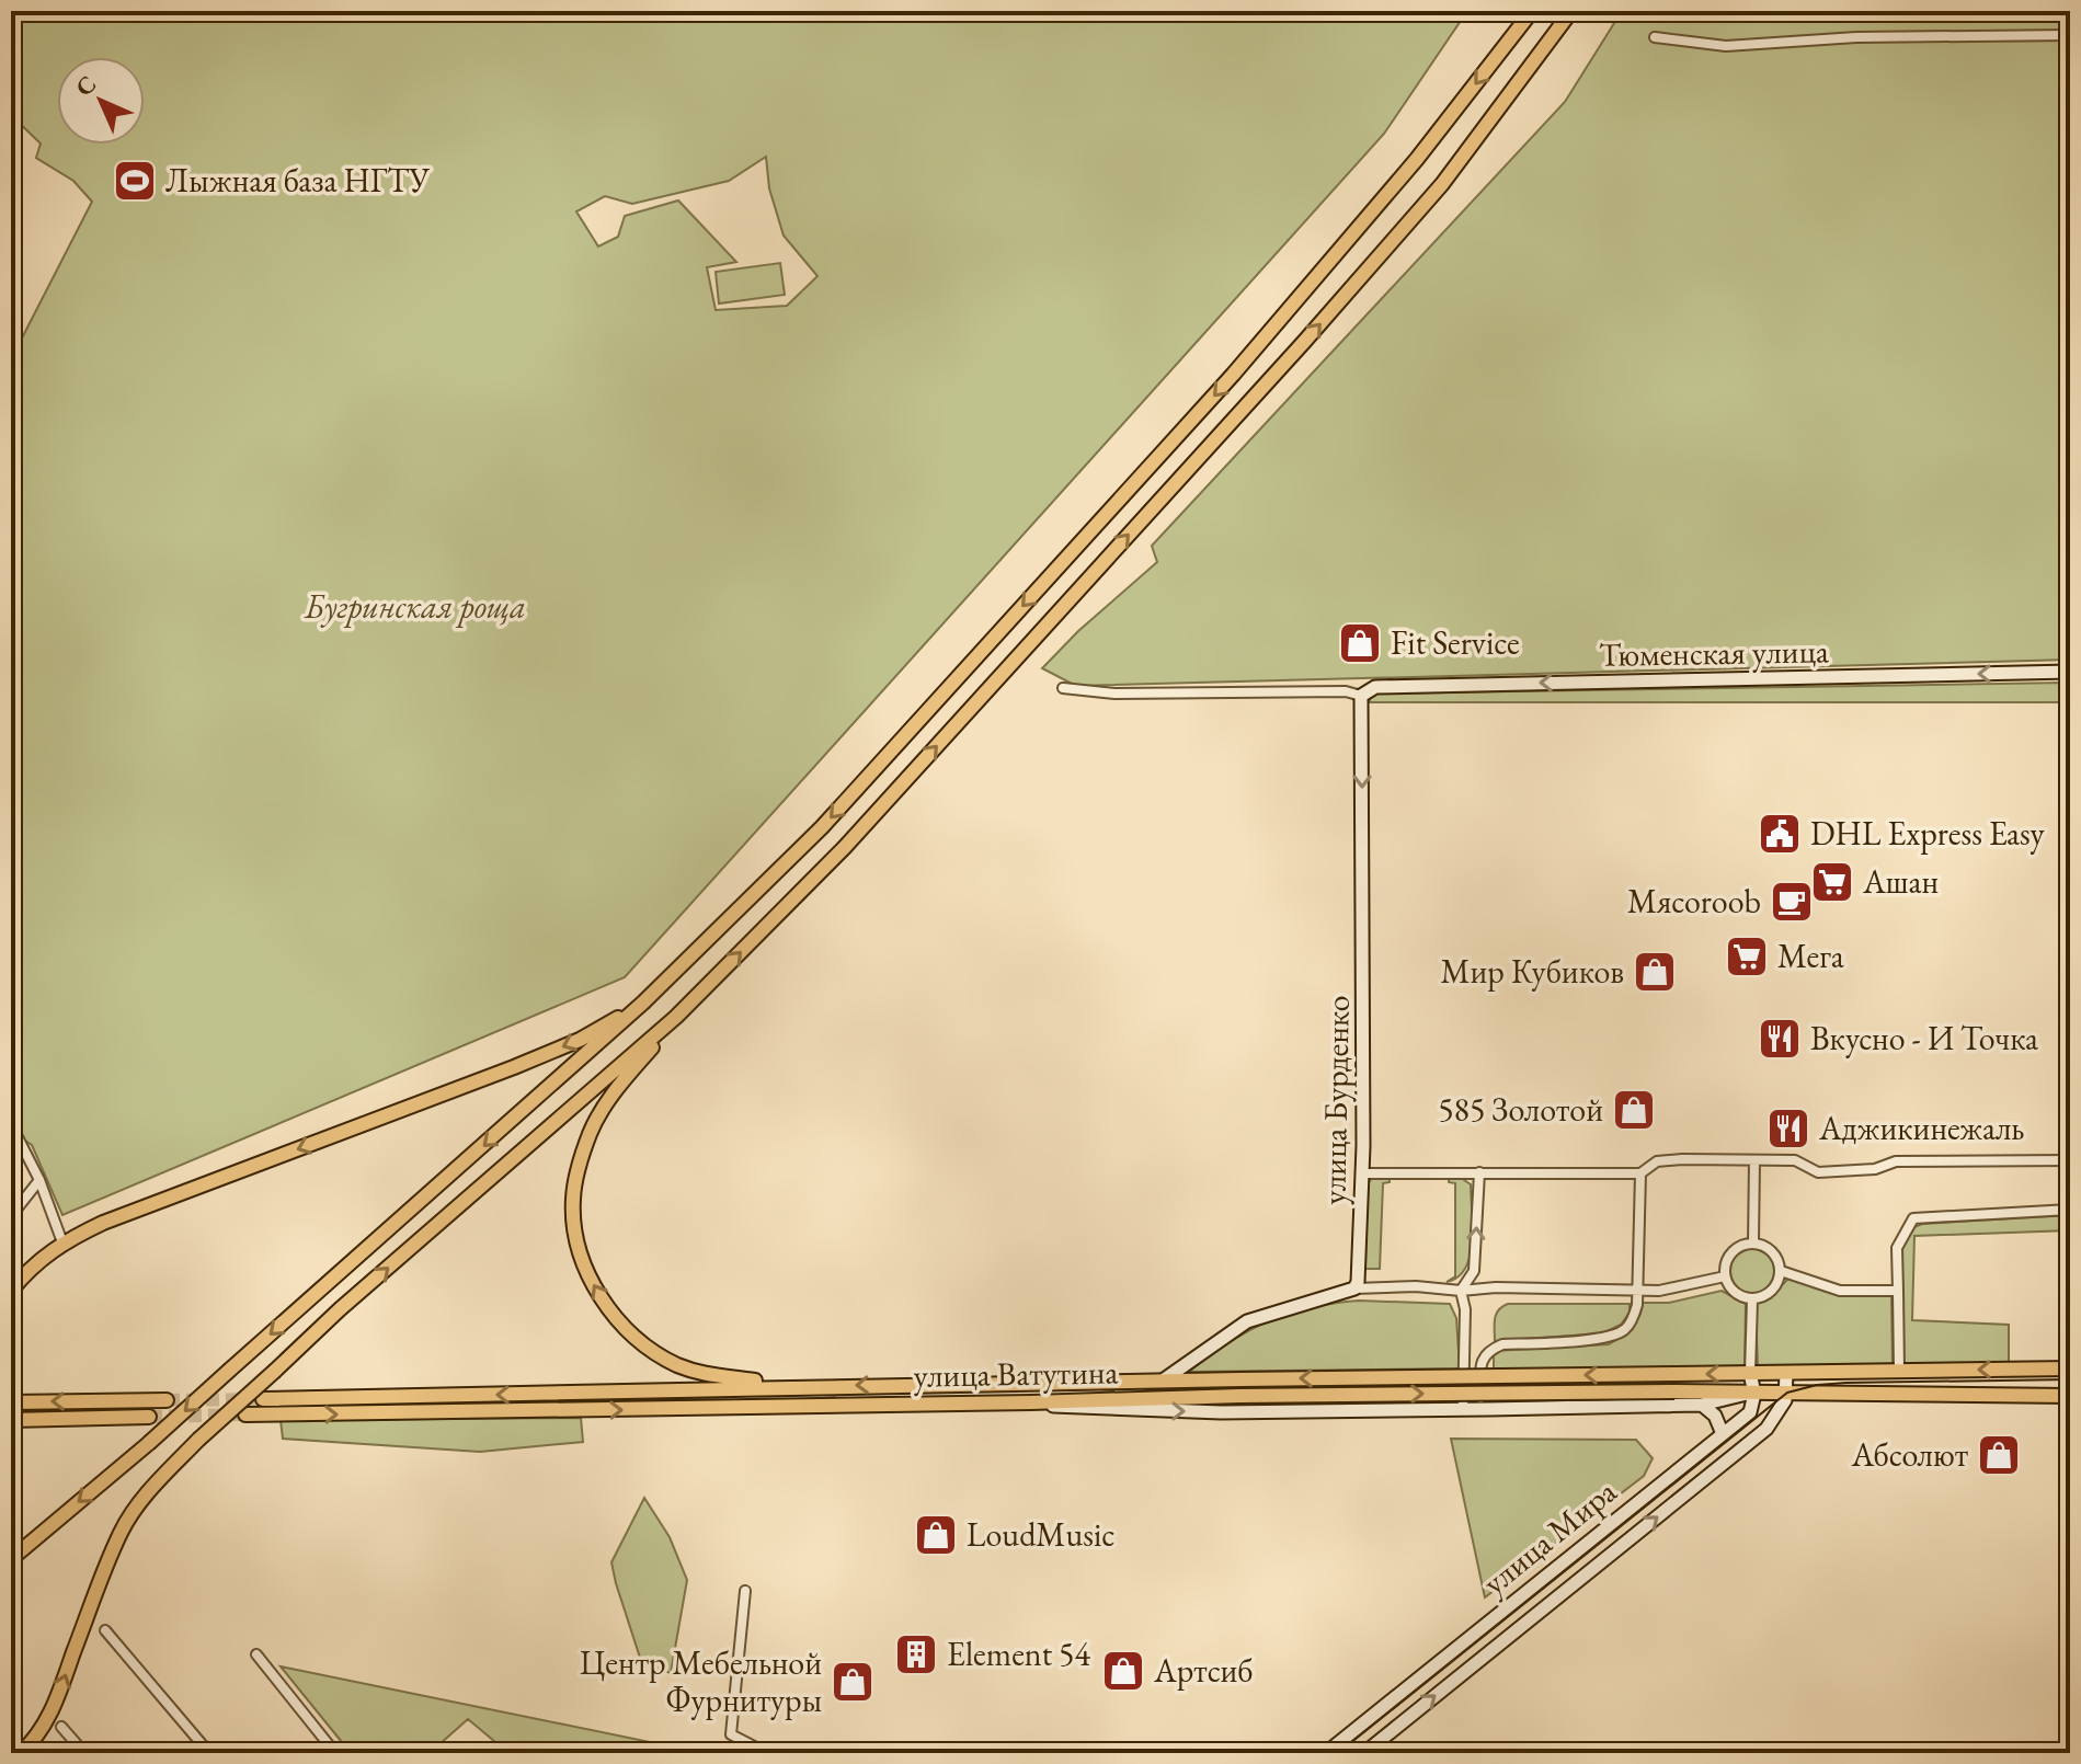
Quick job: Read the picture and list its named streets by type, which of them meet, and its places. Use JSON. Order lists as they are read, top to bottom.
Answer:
{
  "streets": {
    "main road": ["улица Ватутина"],
    "street": ["Тюменская улица", "улица Бурденко", "улица Мира"]
  },
  "crossings": [
    ["Тюменская улица", "улица Бурденко"],
    ["улица Ватутина", "улица Мира"]
  ],
  "one_way": ["Тюменская улица", "улица Бурденко"],
  "parks": ["Бугринская роща"],
  "places": {
    "sports": ["Лыжная база НГТУ"],
    "shop": [
      "Fit Service",
      "Мир Кубиков",
      "585 Золотой",
      "Абсолют",
      "LoudMusic",
      "Артсиб",
      "Центр Мебельной Фурнитуры"
    ],
    "public building": ["DHL Express Easy"],
    "supermarket": ["Ашан", "Мега"],
    "cafe": ["Мясоroob"],
    "restaurant": ["Вкусно - И Точка", "Аджикинежаль"],
    "building": ["Element 54"]
  },
  "north": "top left"
}
